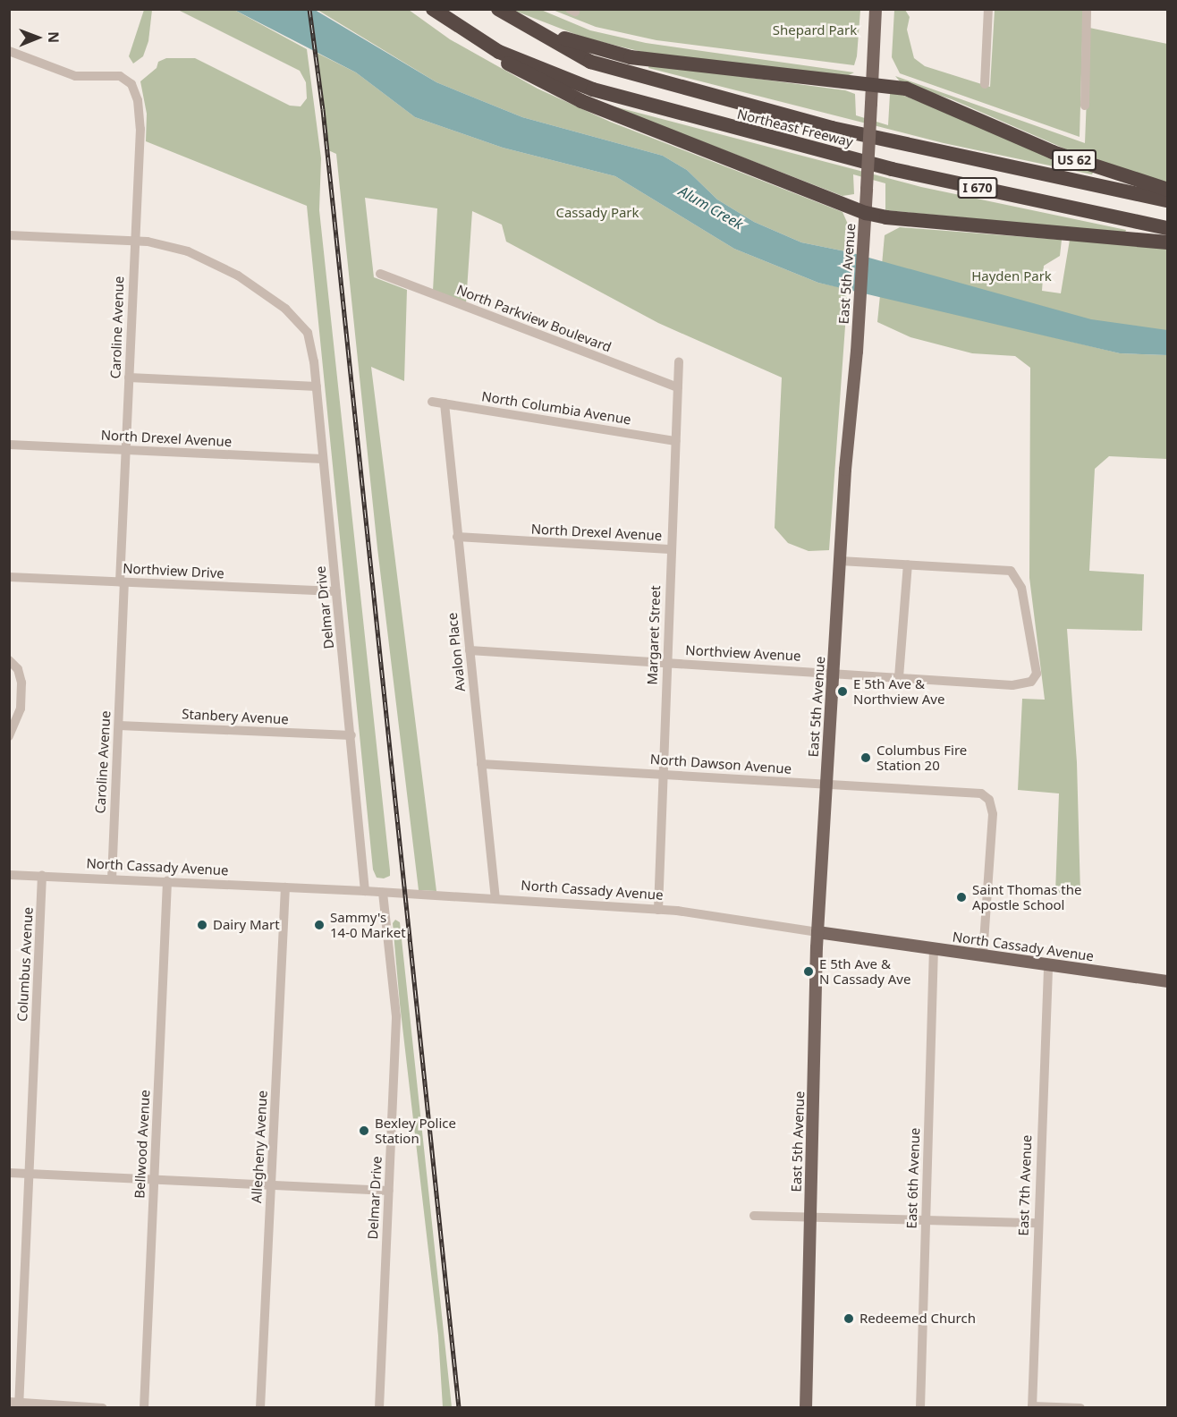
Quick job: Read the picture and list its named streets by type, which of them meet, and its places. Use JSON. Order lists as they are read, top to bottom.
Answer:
{
  "streets": {
    "highway": ["Northeast Freeway", "US 62", "I 670"],
    "main road": ["East 5th Avenue", "North Cassady Avenue"],
    "street": [
      "North Parkview Boulevard",
      "Caroline Avenue",
      "North Columbia Avenue",
      "North Drexel Avenue",
      "Northview Drive",
      "Delmar Drive",
      "Margaret Street",
      "Avalon Place",
      "Northview Avenue",
      "Stanbery Avenue",
      "North Dawson Avenue",
      "Columbus Avenue",
      "Bellwood Avenue",
      "Allegheny Avenue",
      "East 6th Avenue",
      "East 7th Avenue"
    ]
  },
  "crossings": [
    ["US 62", "East 5th Avenue"],
    ["East 5th Avenue", "Northview Avenue"],
    ["East 5th Avenue", "North Dawson Avenue"],
    ["East 5th Avenue", "North Cassady Avenue"],
    ["North Parkview Boulevard", "Margaret Street"],
    ["Caroline Avenue", "North Drexel Avenue"],
    ["Caroline Avenue", "Northview Drive"],
    ["Caroline Avenue", "Delmar Drive"],
    ["Caroline Avenue", "Stanbery Avenue"],
    ["Caroline Avenue", "North Cassady Avenue"],
    ["North Columbia Avenue", "Margaret Street"],
    ["North Columbia Avenue", "Avalon Place"],
    ["North Drexel Avenue", "Delmar Drive"],
    ["North Drexel Avenue", "Margaret Street"],
    ["North Drexel Avenue", "Avalon Place"],
    ["Northview Drive", "Delmar Drive"],
    ["Delmar Drive", "Stanbery Avenue"],
    ["Delmar Drive", "North Cassady Avenue"],
    ["Margaret Street", "Northview Avenue"],
    ["Margaret Street", "North Dawson Avenue"],
    ["Margaret Street", "North Cassady Avenue"],
    ["Avalon Place", "Northview Avenue"],
    ["Avalon Place", "North Dawson Avenue"],
    ["Avalon Place", "North Cassady Avenue"],
    ["North Dawson Avenue", "North Cassady Avenue"],
    ["North Cassady Avenue", "Columbus Avenue"],
    ["North Cassady Avenue", "Bellwood Avenue"],
    ["North Cassady Avenue", "Allegheny Avenue"],
    ["North Cassady Avenue", "East 6th Avenue"],
    ["North Cassady Avenue", "East 7th Avenue"]
  ],
  "water": ["Alum Creek"],
  "parks": ["Shepard Park", "Cassady Park", "Hayden Park"],
  "places": [
    "E 5th Ave & Northview Ave",
    "Columbus Fire Station 20",
    "Saint Thomas the Apostle School",
    "Dairy Mart",
    "Sammy's 14-0 Market",
    "E 5th Ave & N Cassady Ave",
    "Bexley Police Station",
    "Redeemed Church"
  ],
  "north": "right"
}
